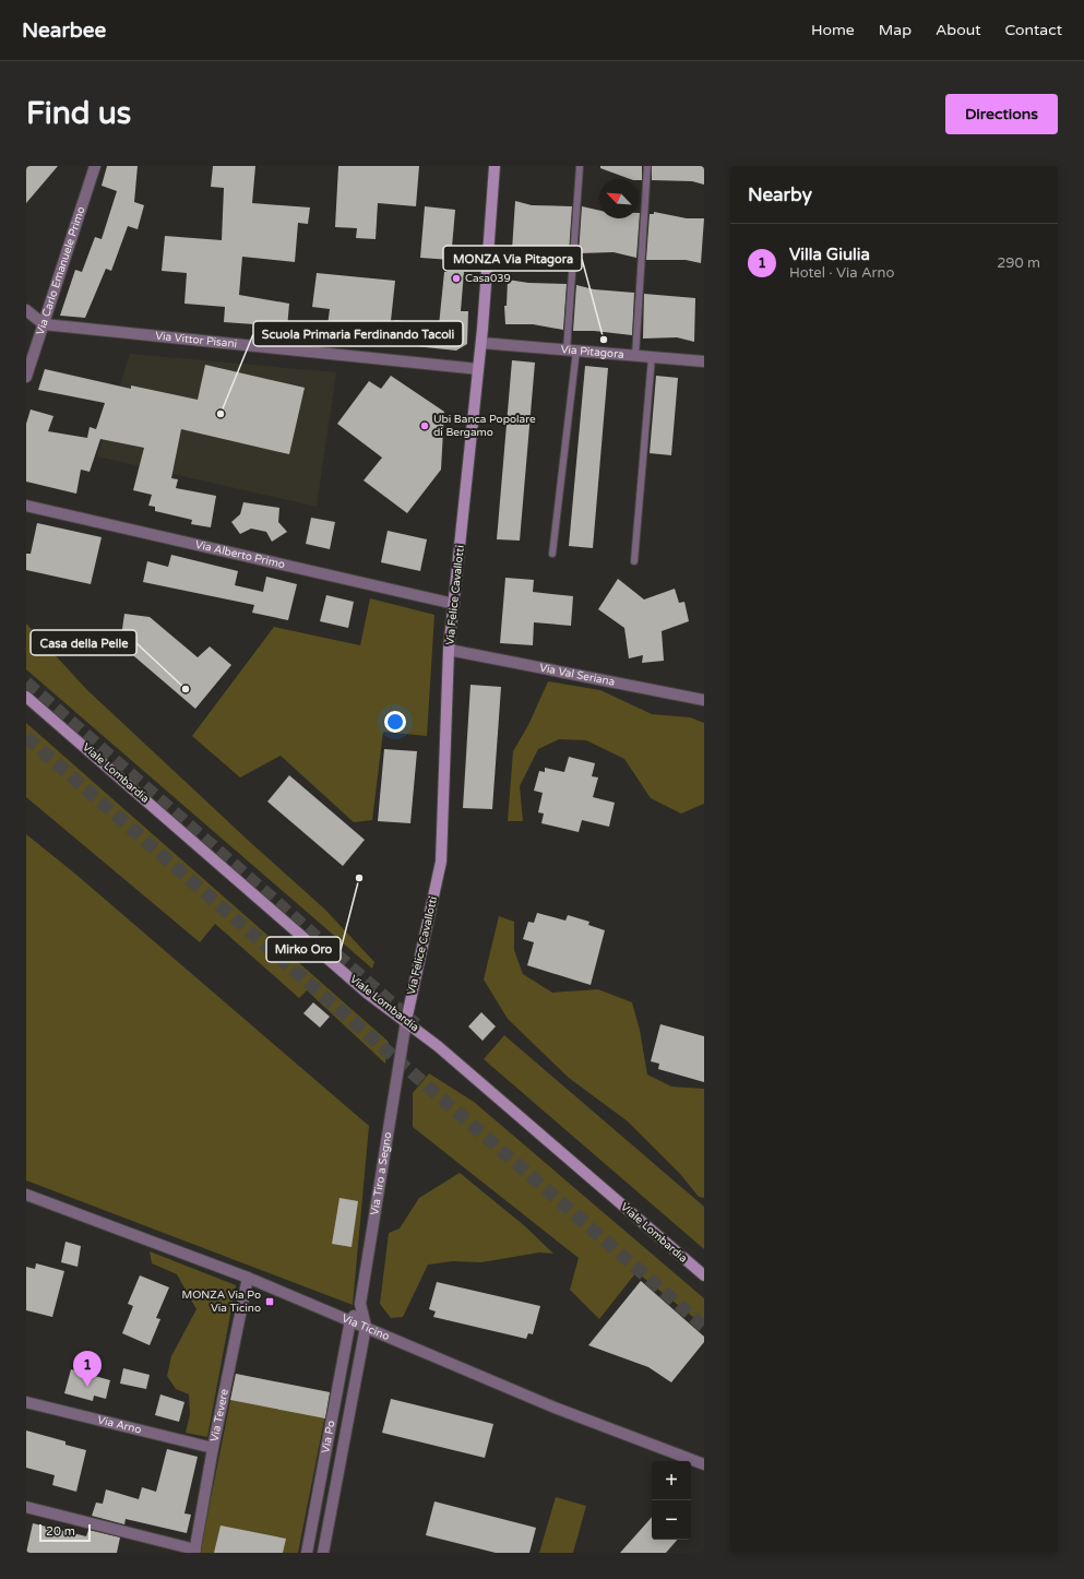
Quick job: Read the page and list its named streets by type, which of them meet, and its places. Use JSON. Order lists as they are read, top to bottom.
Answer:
{
  "streets": {
    "street": [
      "Via Carlo Emanuele Primo",
      "Via Vittor Pisani",
      "Via Pitagora",
      "Via Alberto Primo",
      "Via Felice Cavallotti",
      "Via Val Seriana",
      "Viale Lombardia",
      "Via Tiro a Segno",
      "Via Ticino",
      "Via Tevere",
      "Via Arno",
      "Via Po"
    ]
  },
  "crossings": [
    ["Via Carlo Emanuele Primo", "Via Vittor Pisani"],
    ["Via Vittor Pisani", "Via Felice Cavallotti"],
    ["Via Pitagora", "Via Felice Cavallotti"],
    ["Via Alberto Primo", "Via Felice Cavallotti"],
    ["Via Felice Cavallotti", "Via Val Seriana"],
    ["Via Felice Cavallotti", "Viale Lombardia"],
    ["Via Felice Cavallotti", "Via Tiro a Segno"],
    ["Viale Lombardia", "Via Tiro a Segno"],
    ["Via Tiro a Segno", "Via Ticino"],
    ["Via Tiro a Segno", "Via Po"],
    ["Via Ticino", "Via Tevere"],
    ["Via Ticino", "Via Po"],
    ["Via Tevere", "Via Arno"]
  ],
  "places": {
    "other": [
      "Casa039",
      "MONZA Via Pitagora",
      "Scuola Primaria Ferdinando Tacoli",
      "Ubi Banca Popolare di Bergamo",
      "Casa della Pelle",
      "Mirko Oro"
    ],
    "transit": ["MONZA Via Po Via Ticino"]
  },
  "scale_bar": "20 m",
  "north": "top left",
  "page": {
    "header": "Nearbee",
    "nav": [
      "Home",
      "Map",
      "About",
      "Contact"
    ],
    "buttons": "Directions",
    "title": "Find us",
    "heading": "Nearby",
    "list": [
      {
        "mark": "1",
        "name": "Villa Giulia",
        "note": "Hotel · Via Arno",
        "value": "290 m"
      }
    ],
    "pins": "1",
    "map_buttons": ["+", "−"],
    "scale": "20 m"
  }
}
